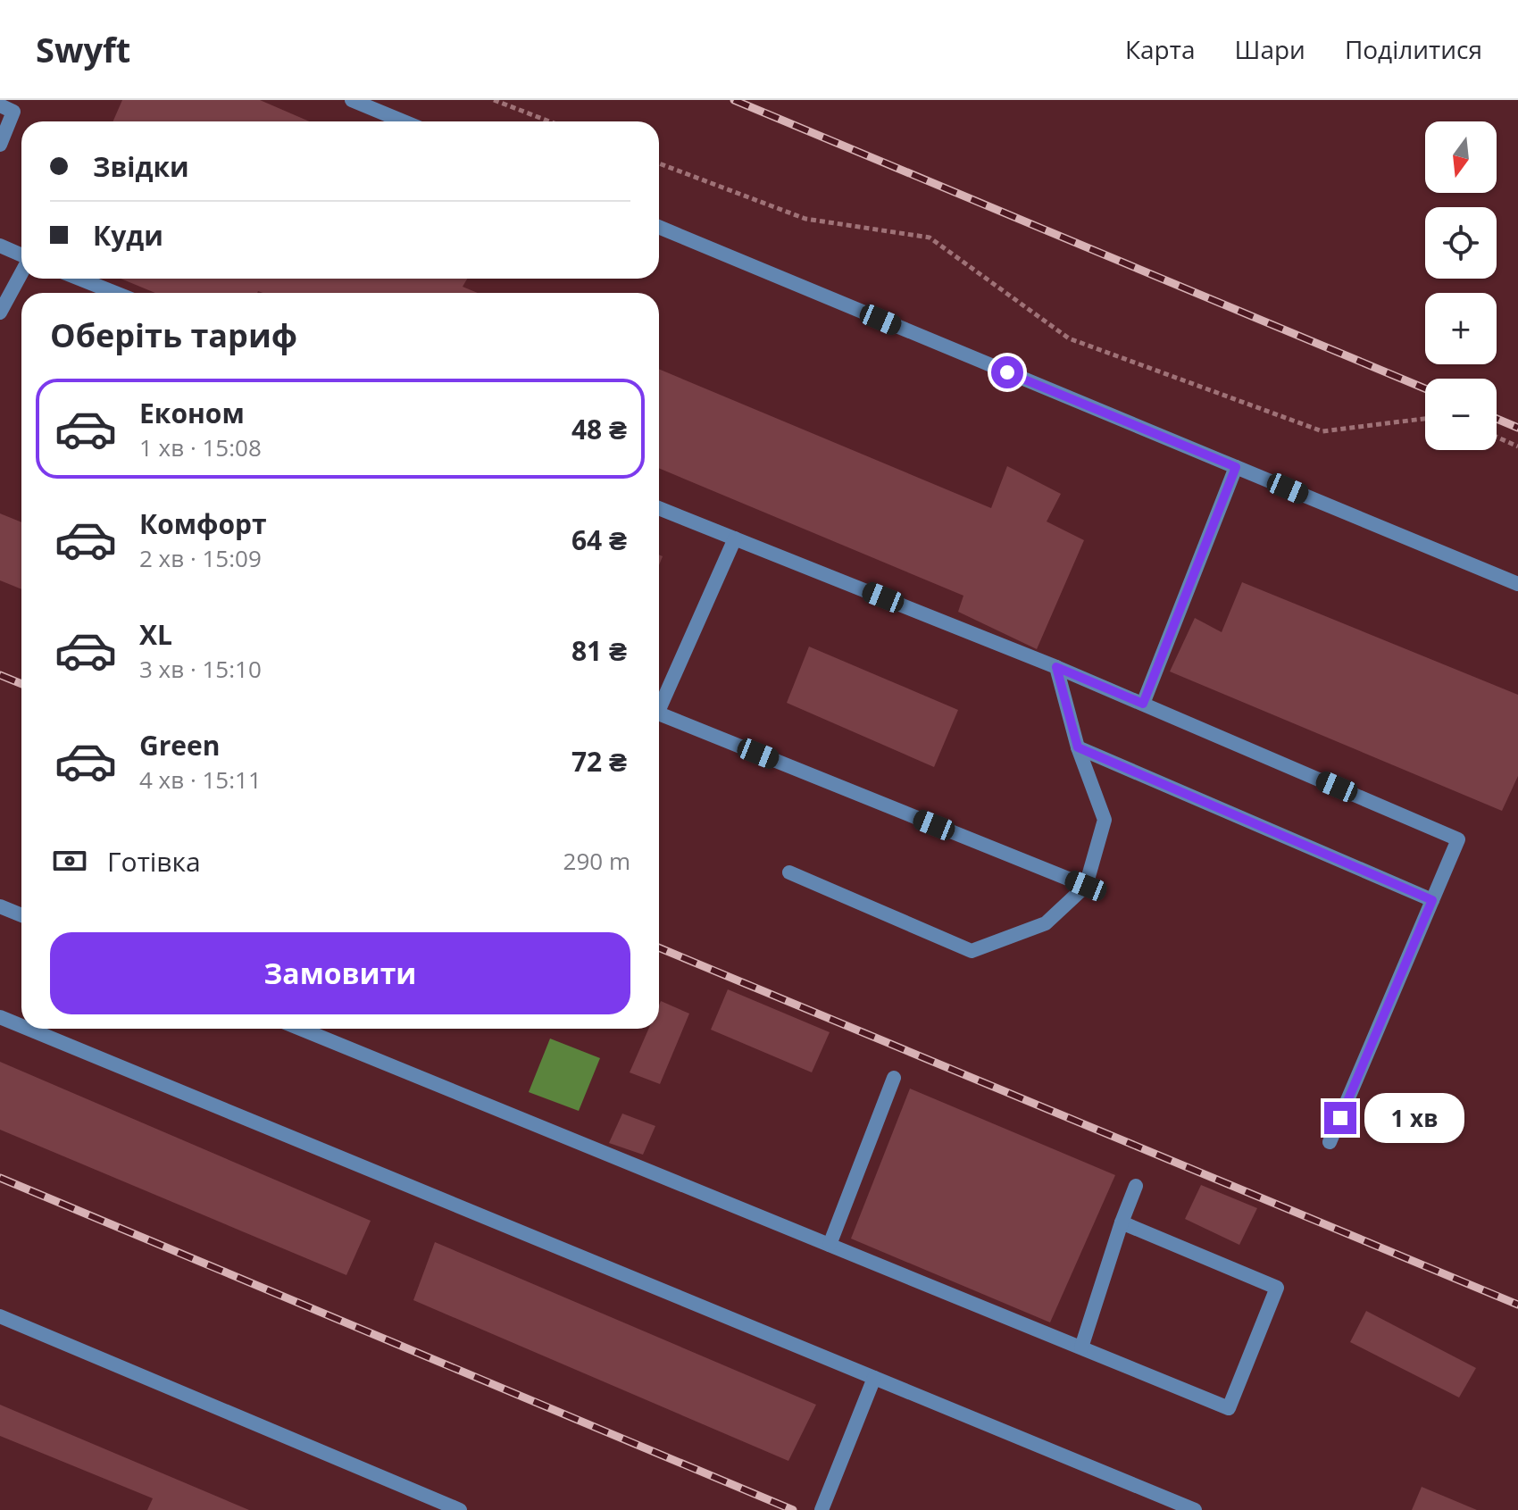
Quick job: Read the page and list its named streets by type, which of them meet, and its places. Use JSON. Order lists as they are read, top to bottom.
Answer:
{
  "north": "bottom",
  "page": {
    "header": "Swyft",
    "nav": ["Карта", "Шари", "Поділитися"],
    "map_buttons": ["+", "−"],
    "banner": ["Звідки", "Куди"],
    "heading": "Оберіть тариф",
    "list": [
      {
        "name": "Економ",
        "note": "1 хв · 15:08",
        "value": "48 ₴"
      },
      {
        "name": "Комфорт",
        "note": "2 хв · 15:09",
        "value": "64 ₴"
      },
      {
        "name": "XL",
        "note": "3 хв · 15:10",
        "value": "81 ₴"
      },
      {
        "name": "Green",
        "note": "4 хв · 15:11",
        "value": "72 ₴"
      }
    ],
    "pay": ["Готівка", "290 m"],
    "buttons": "Замовити",
    "bubble": "1 хв"
  }
}
